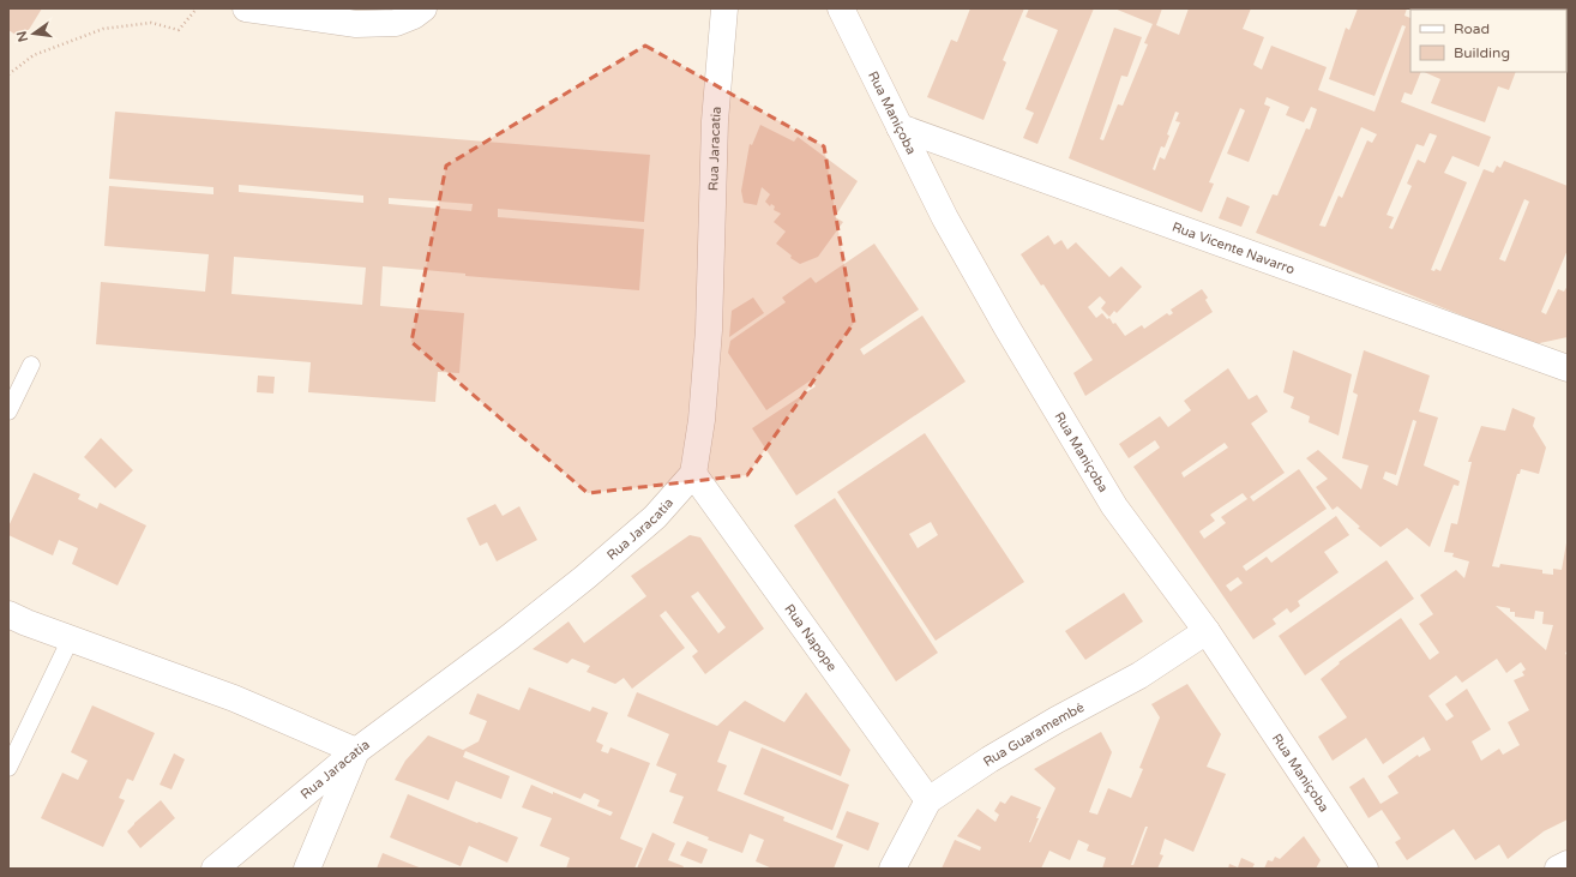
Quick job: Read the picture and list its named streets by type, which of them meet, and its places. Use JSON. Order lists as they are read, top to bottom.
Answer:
{
  "streets": {
    "street": [
      "Rua Maniçoba",
      "Rua Jaracatia",
      "Rua Vicente Navarro",
      "Rua Napope",
      "Rua Guaramembé"
    ]
  },
  "crossings": [
    ["Rua Maniçoba", "Rua Vicente Navarro"],
    ["Rua Maniçoba", "Rua Guaramembé"],
    ["Rua Jaracatia", "Rua Napope"],
    ["Rua Napope", "Rua Guaramembé"]
  ],
  "legend": ["Road", "Building"],
  "north": "left"
}
